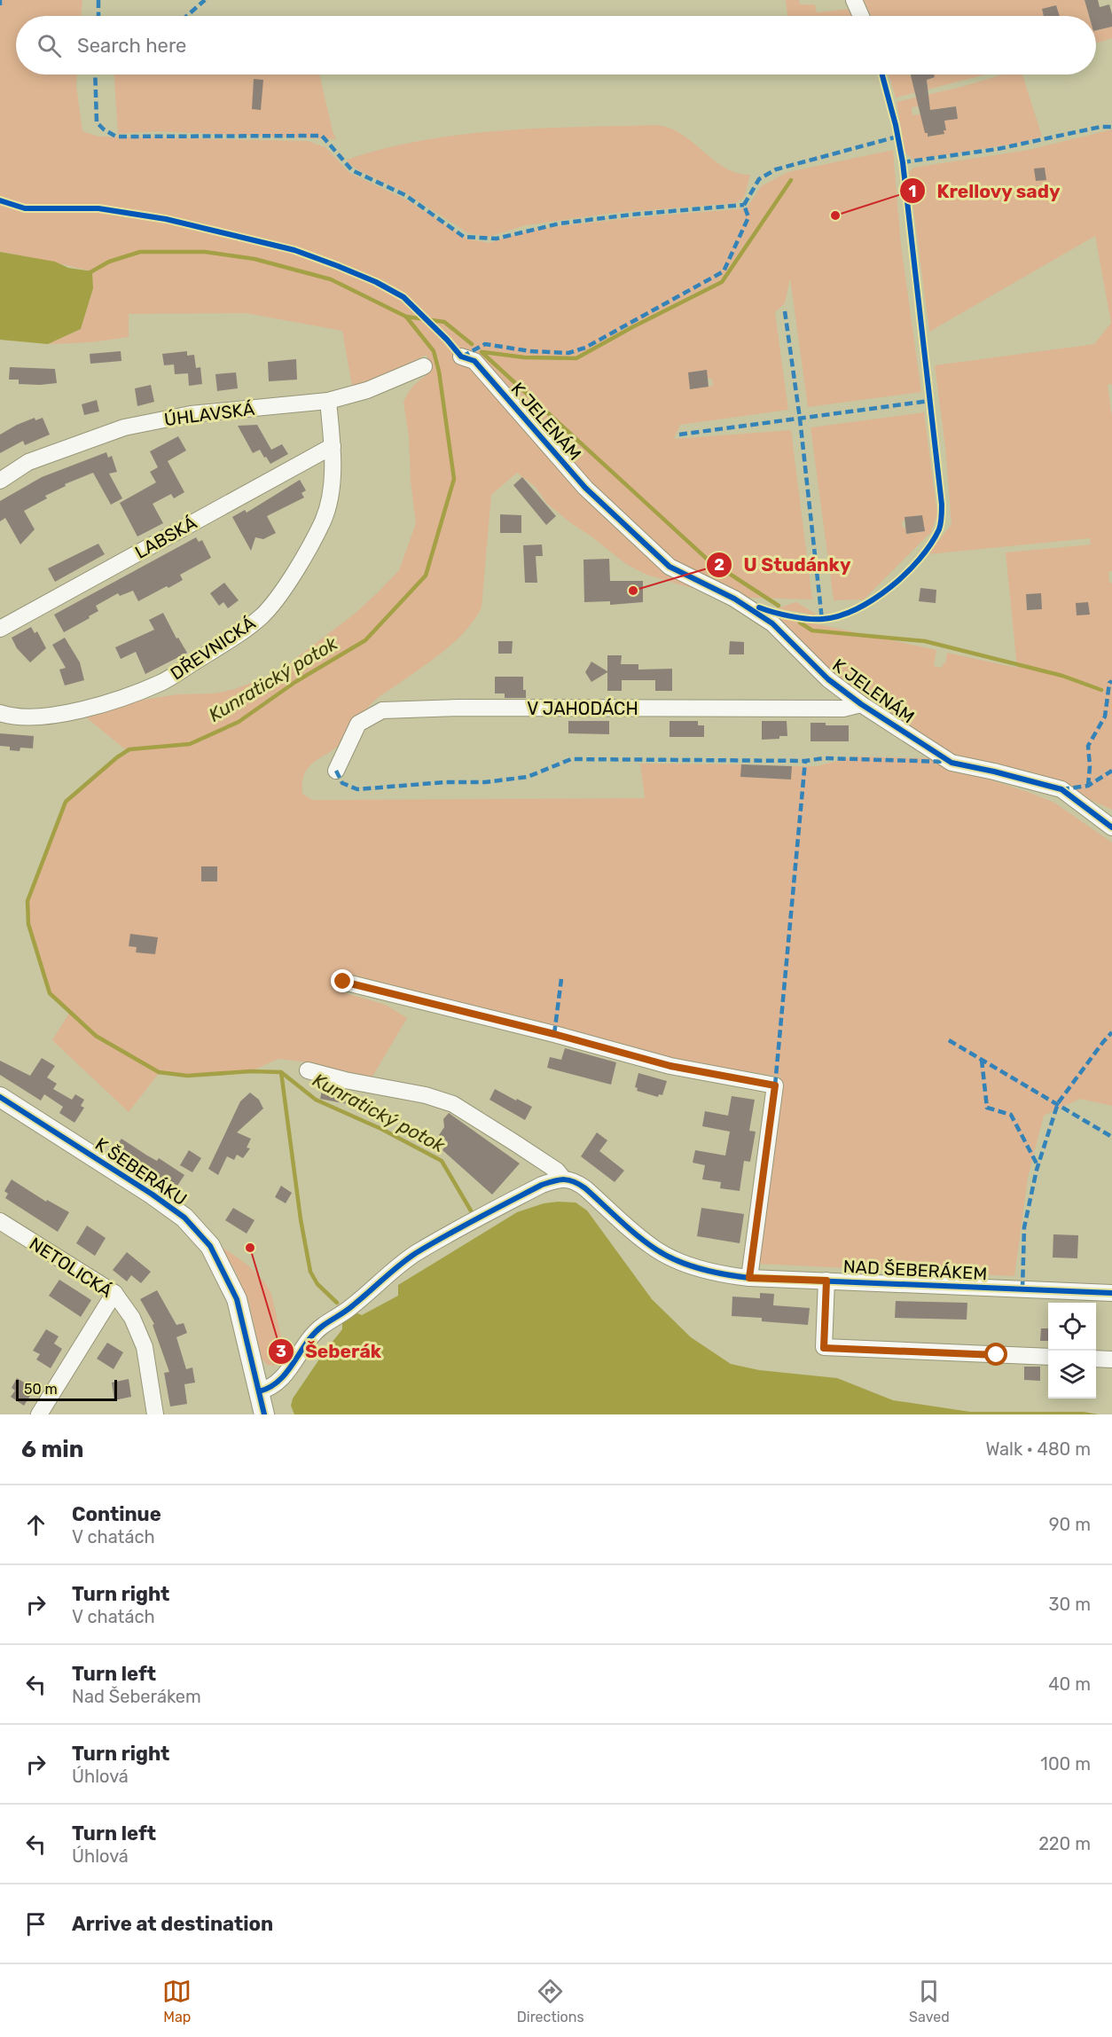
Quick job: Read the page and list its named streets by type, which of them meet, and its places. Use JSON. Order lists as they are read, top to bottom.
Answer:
{
  "streets": {
    "street": [
      "ÚHLAVSKÁ",
      "K JELENÁM",
      "LABSKÁ",
      "DŘEVNICKÁ",
      "V JAHODÁCH",
      "K ŠEBERÁKU",
      "NETOLICKÁ",
      "NAD ŠEBERÁKEM"
    ]
  },
  "crossings": [
    ["ÚHLAVSKÁ", "DŘEVNICKÁ"],
    ["K JELENÁM", "V JAHODÁCH"],
    ["LABSKÁ", "DŘEVNICKÁ"]
  ],
  "water": ["Kunratický potok"],
  "places": ["Krellovy sady", "U Studánky", "Šeberák"],
  "scale_bar": "50 m",
  "page": {
    "search": "Search here",
    "scale": "50 m",
    "heading": ["6 min", "Walk · 480 m"],
    "list": [
      ["Continue", "V chatách", "90 m"],
      ["Turn right", "V chatách", "30 m"],
      ["Turn left", "Nad Šeberákem", "40 m"],
      ["Turn right", "Úhlová", "100 m"],
      ["Turn left", "Úhlová", "220 m"],
      "Arrive at destination"
    ],
    "nav": ["Map", "Directions", "Saved"]
  }
}
